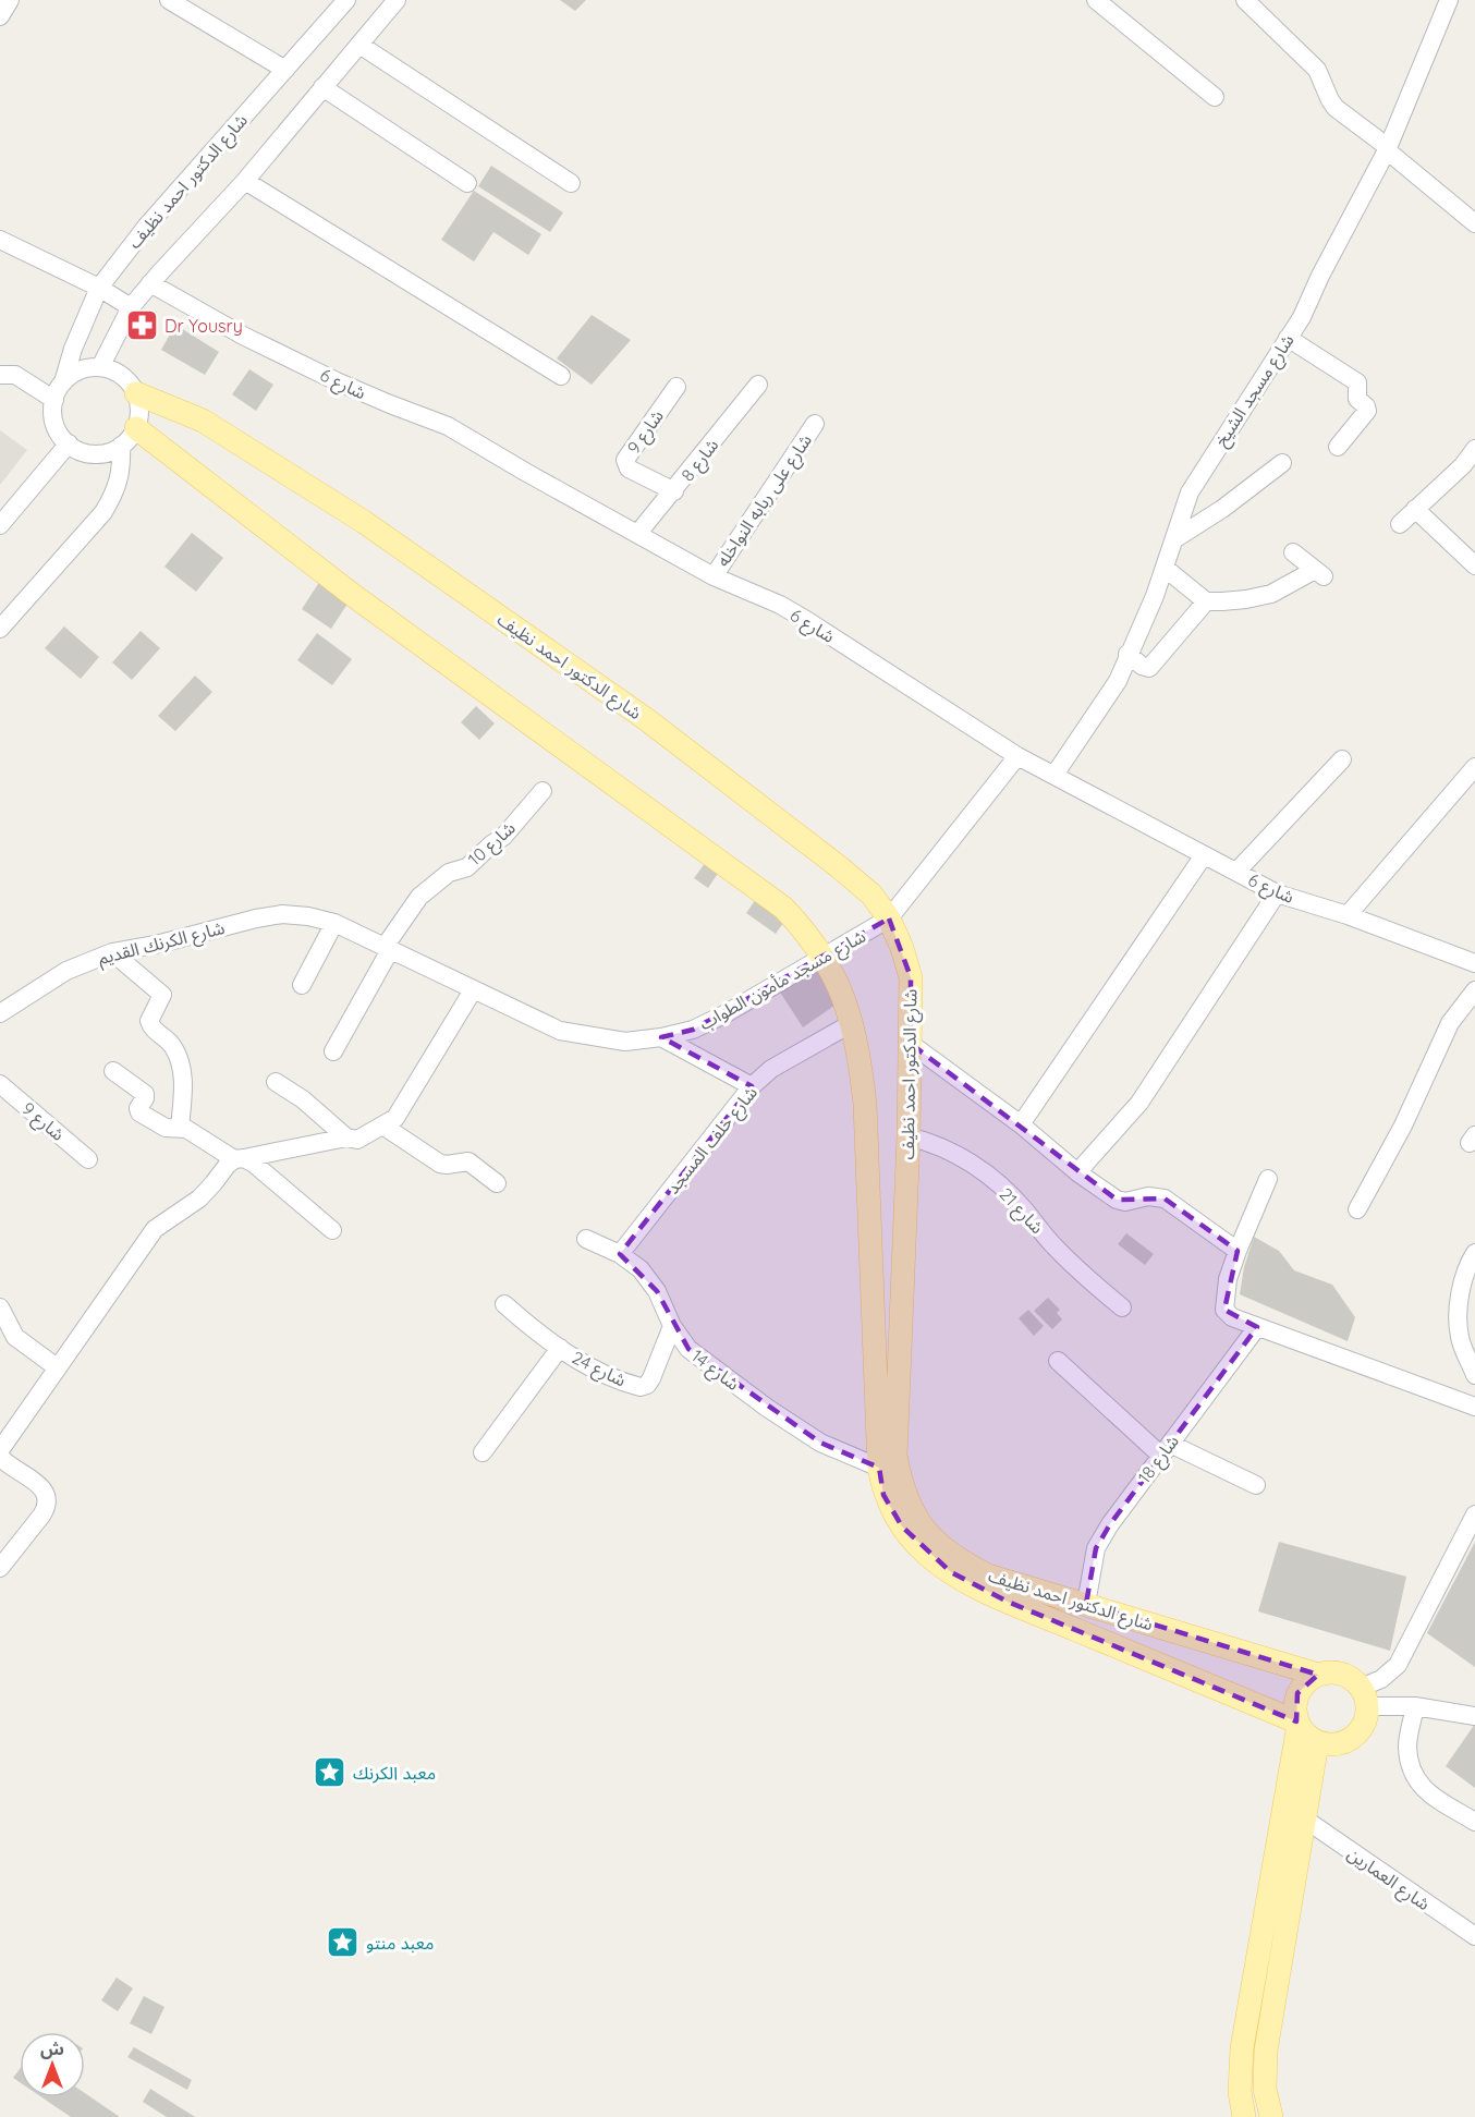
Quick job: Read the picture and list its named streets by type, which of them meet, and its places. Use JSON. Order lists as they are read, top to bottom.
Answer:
{
  "streets": {
    "main road": ["شارع الدكتور احمد نظيف"],
    "street": [
      "شارع 6",
      "شارع مسجد الشيخ",
      "شارع 9",
      "شارع 8",
      "شارع على ربابه النواخله",
      "شارع 10",
      "شارع الكرنك القديم",
      "شارع مسجد مأمون الطواب",
      "شارع خلف المسجد",
      "شارع 21",
      "شارع 24",
      "شارع 14",
      "شارع 18",
      "شارع العمارين"
    ]
  },
  "crossings": [
    ["شارع الدكتور احمد نظيف", "شارع مسجد مأمون الطواب"],
    ["شارع الدكتور احمد نظيف", "شارع خلف المسجد"],
    ["شارع الدكتور احمد نظيف", "شارع 21"],
    ["شارع الدكتور احمد نظيف", "شارع 14"],
    ["شارع الدكتور احمد نظيف", "شارع 18"],
    ["شارع 6", "شارع مسجد الشيخ"],
    ["شارع 6", "شارع 8"],
    ["شارع 6", "شارع على ربابه النواخله"],
    ["شارع 6", "شارع مسجد مأمون الطواب"],
    ["شارع 9", "شارع 8"],
    ["شارع 10", "شارع مسجد مأمون الطواب"],
    ["شارع الكرنك القديم", "شارع مسجد مأمون الطواب"],
    ["شارع خلف المسجد", "شارع 14"],
    ["شارع 24", "شارع 14"]
  ],
  "places": {
    "pharmacy": ["Dr Yousry"],
    "place": ["معبد الكرنك", "معبد منتو"]
  },
  "north": "top"
}
